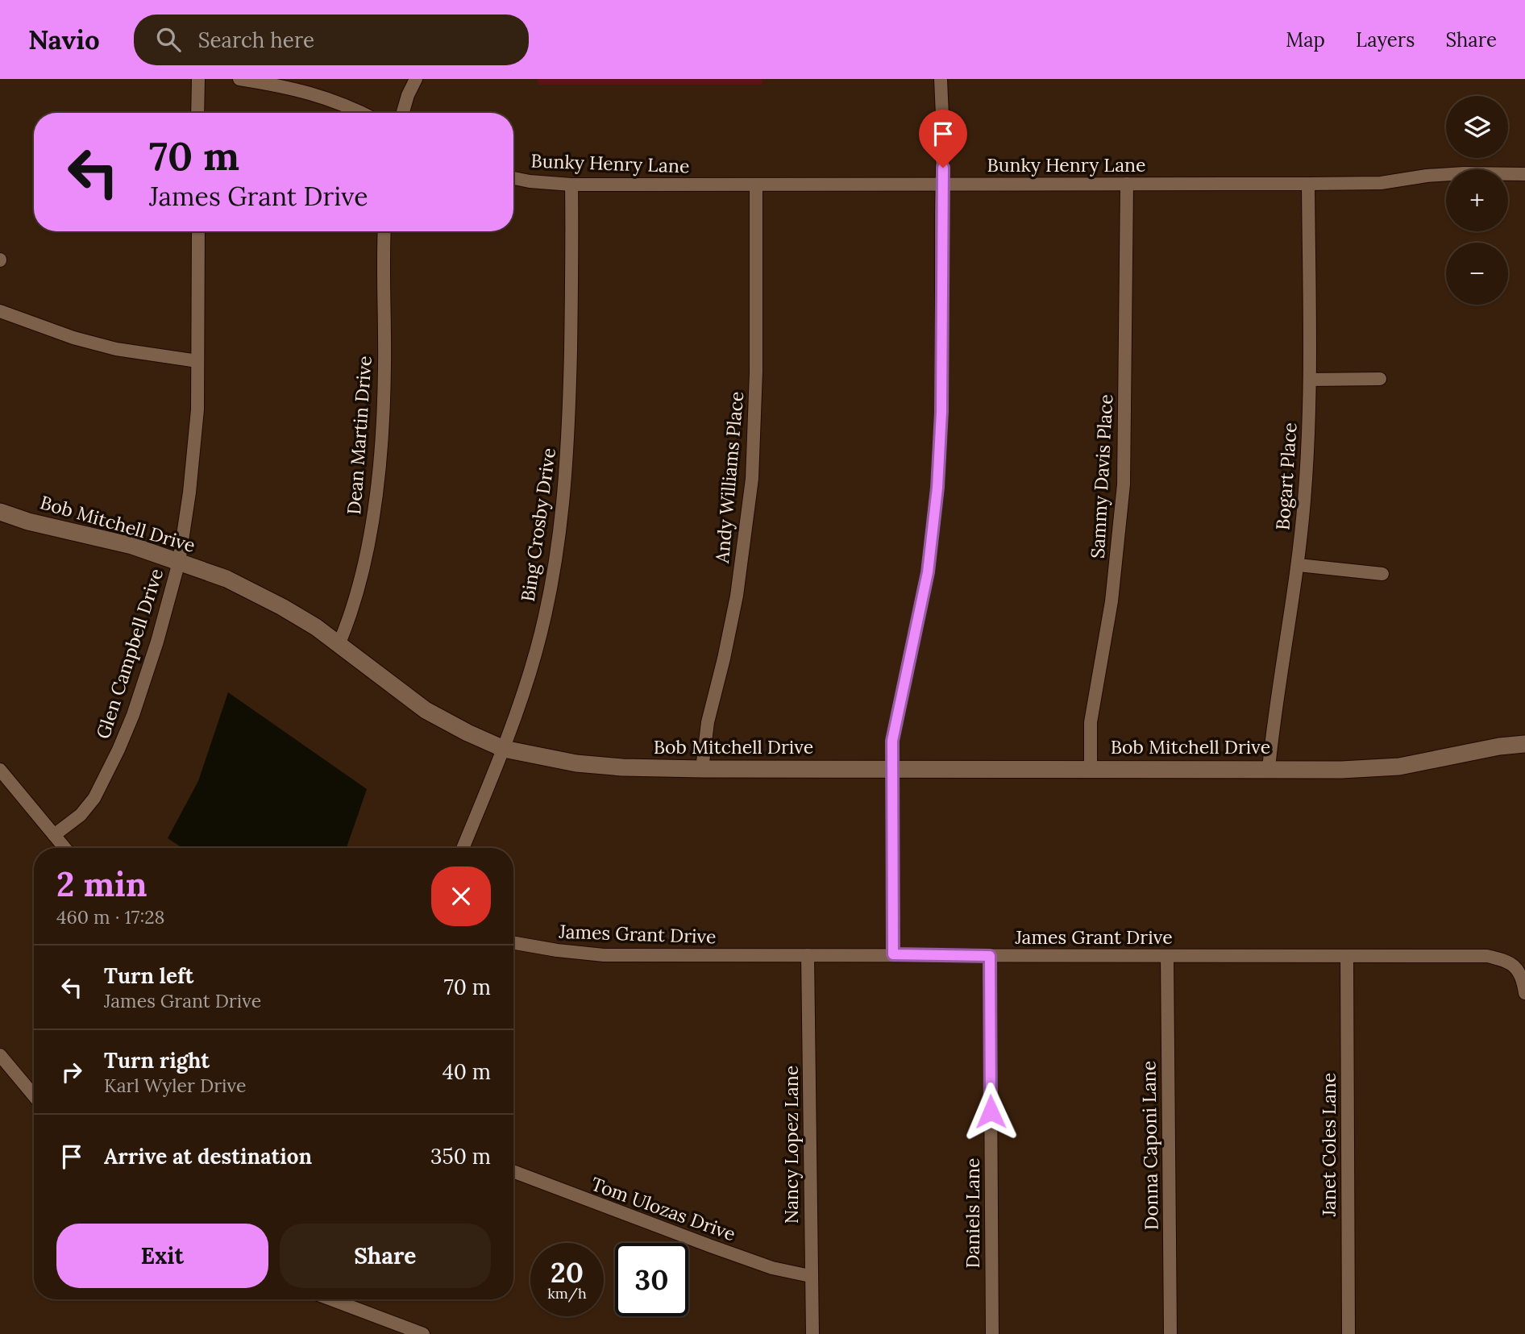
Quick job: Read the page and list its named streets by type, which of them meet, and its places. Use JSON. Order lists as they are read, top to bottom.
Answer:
{
  "streets": {
    "street": [
      "Bunky Henry Lane",
      "Dean Martin Drive",
      "Sammy Davis Place",
      "Bogart Place",
      "Andy Williams Place",
      "Bob Mitchell Drive",
      "Bing Crosby Drive",
      "Glen Campbell Drive",
      "James Grant Drive",
      "Nancy Lopez Lane",
      "Janet Coles Lane",
      "Donna Caponi Lane",
      "Tom Ulozas Drive",
      "Daniels Lane"
    ]
  },
  "crossings": [
    ["Bunky Henry Lane", "Sammy Davis Place"],
    ["Bunky Henry Lane", "Bogart Place"],
    ["Bunky Henry Lane", "Andy Williams Place"],
    ["Bunky Henry Lane", "Bing Crosby Drive"],
    ["Dean Martin Drive", "Bob Mitchell Drive"],
    ["Sammy Davis Place", "Bob Mitchell Drive"],
    ["Bogart Place", "Bob Mitchell Drive"],
    ["Andy Williams Place", "Bob Mitchell Drive"],
    ["Bob Mitchell Drive", "Bing Crosby Drive"],
    ["Bob Mitchell Drive", "Glen Campbell Drive"],
    ["James Grant Drive", "Nancy Lopez Lane"],
    ["James Grant Drive", "Janet Coles Lane"],
    ["James Grant Drive", "Donna Caponi Lane"],
    ["James Grant Drive", "Daniels Lane"],
    ["Nancy Lopez Lane", "Tom Ulozas Drive"]
  ],
  "page": {
    "header": "Navio",
    "search": "Search here",
    "nav": ["Map", "Layers", "Share"],
    "map_buttons": ["+", "−"],
    "turn": ["70 m", "James Grant Drive"],
    "heading": ["2 min", "460 m · 17:28"],
    "list": [
      {
        "name": "Turn left",
        "note": "James Grant Drive",
        "value": "70 m"
      },
      {
        "name": "Turn right",
        "note": "Karl Wyler Drive",
        "value": "40 m"
      },
      {
        "name": "Arrive at destination",
        "value": "350 m"
      }
    ],
    "buttons": ["Exit", "Share"],
    "speed": "20 km/h",
    "limit": "30"
  }
}
